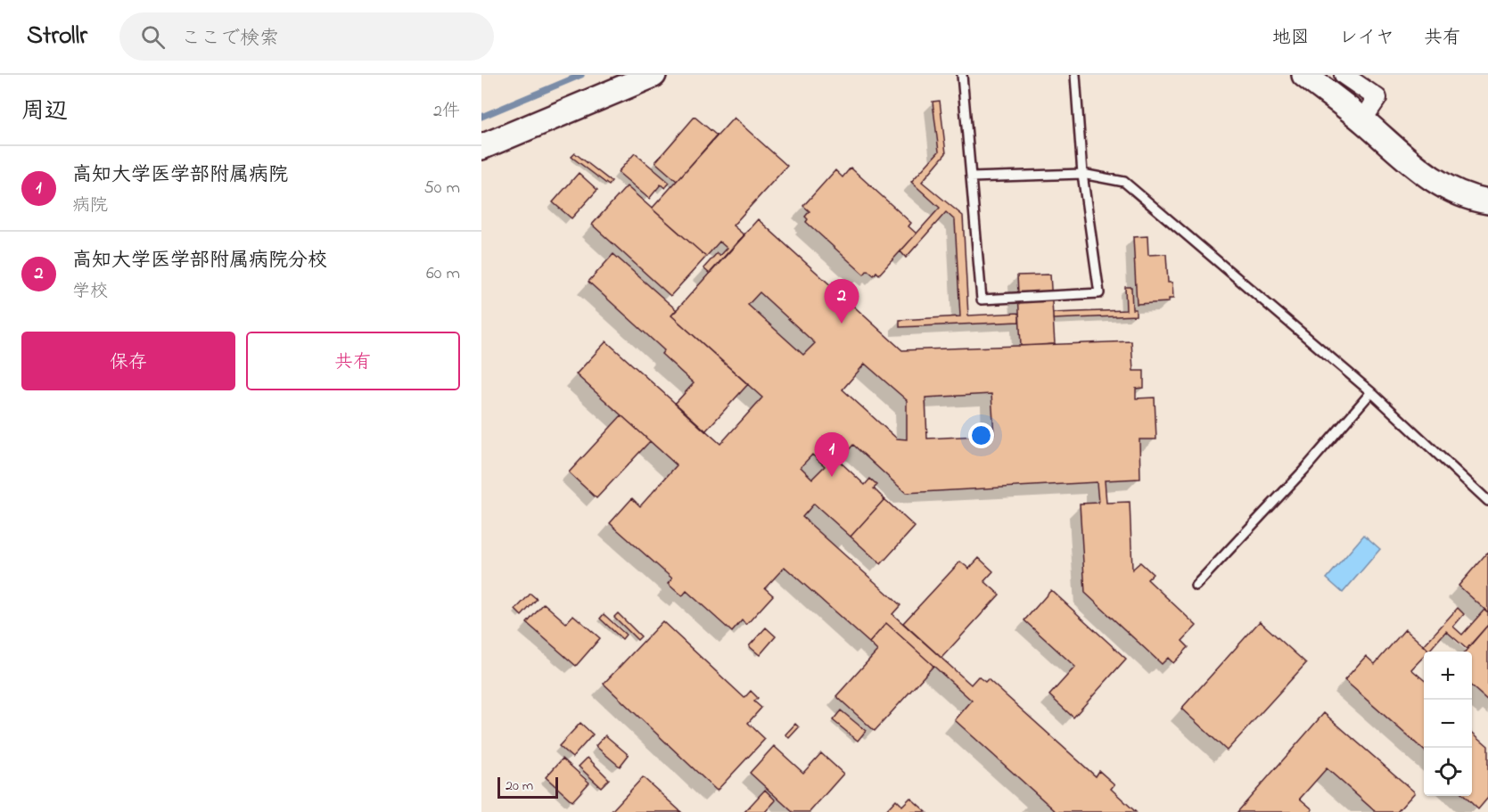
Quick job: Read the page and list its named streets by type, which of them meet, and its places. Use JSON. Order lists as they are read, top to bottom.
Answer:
{
  "scale_bar": "20 m",
  "page": {
    "header": "Strollr",
    "search": "ここで検索",
    "nav": ["地図", "レイヤ", "共有"],
    "heading": ["周辺", "2件"],
    "list": [
      {
        "mark": "1",
        "name": "高知大学医学部附属病院",
        "note": "病院",
        "value": "50 m"
      },
      {
        "mark": "2",
        "name": "高知大学医学部附属病院分校",
        "note": "学校",
        "value": "60 m"
      }
    ],
    "pins": ["2", "1"],
    "buttons": ["保存", "共有"],
    "map_buttons": ["+", "−"],
    "scale": "20 m"
  }
}
